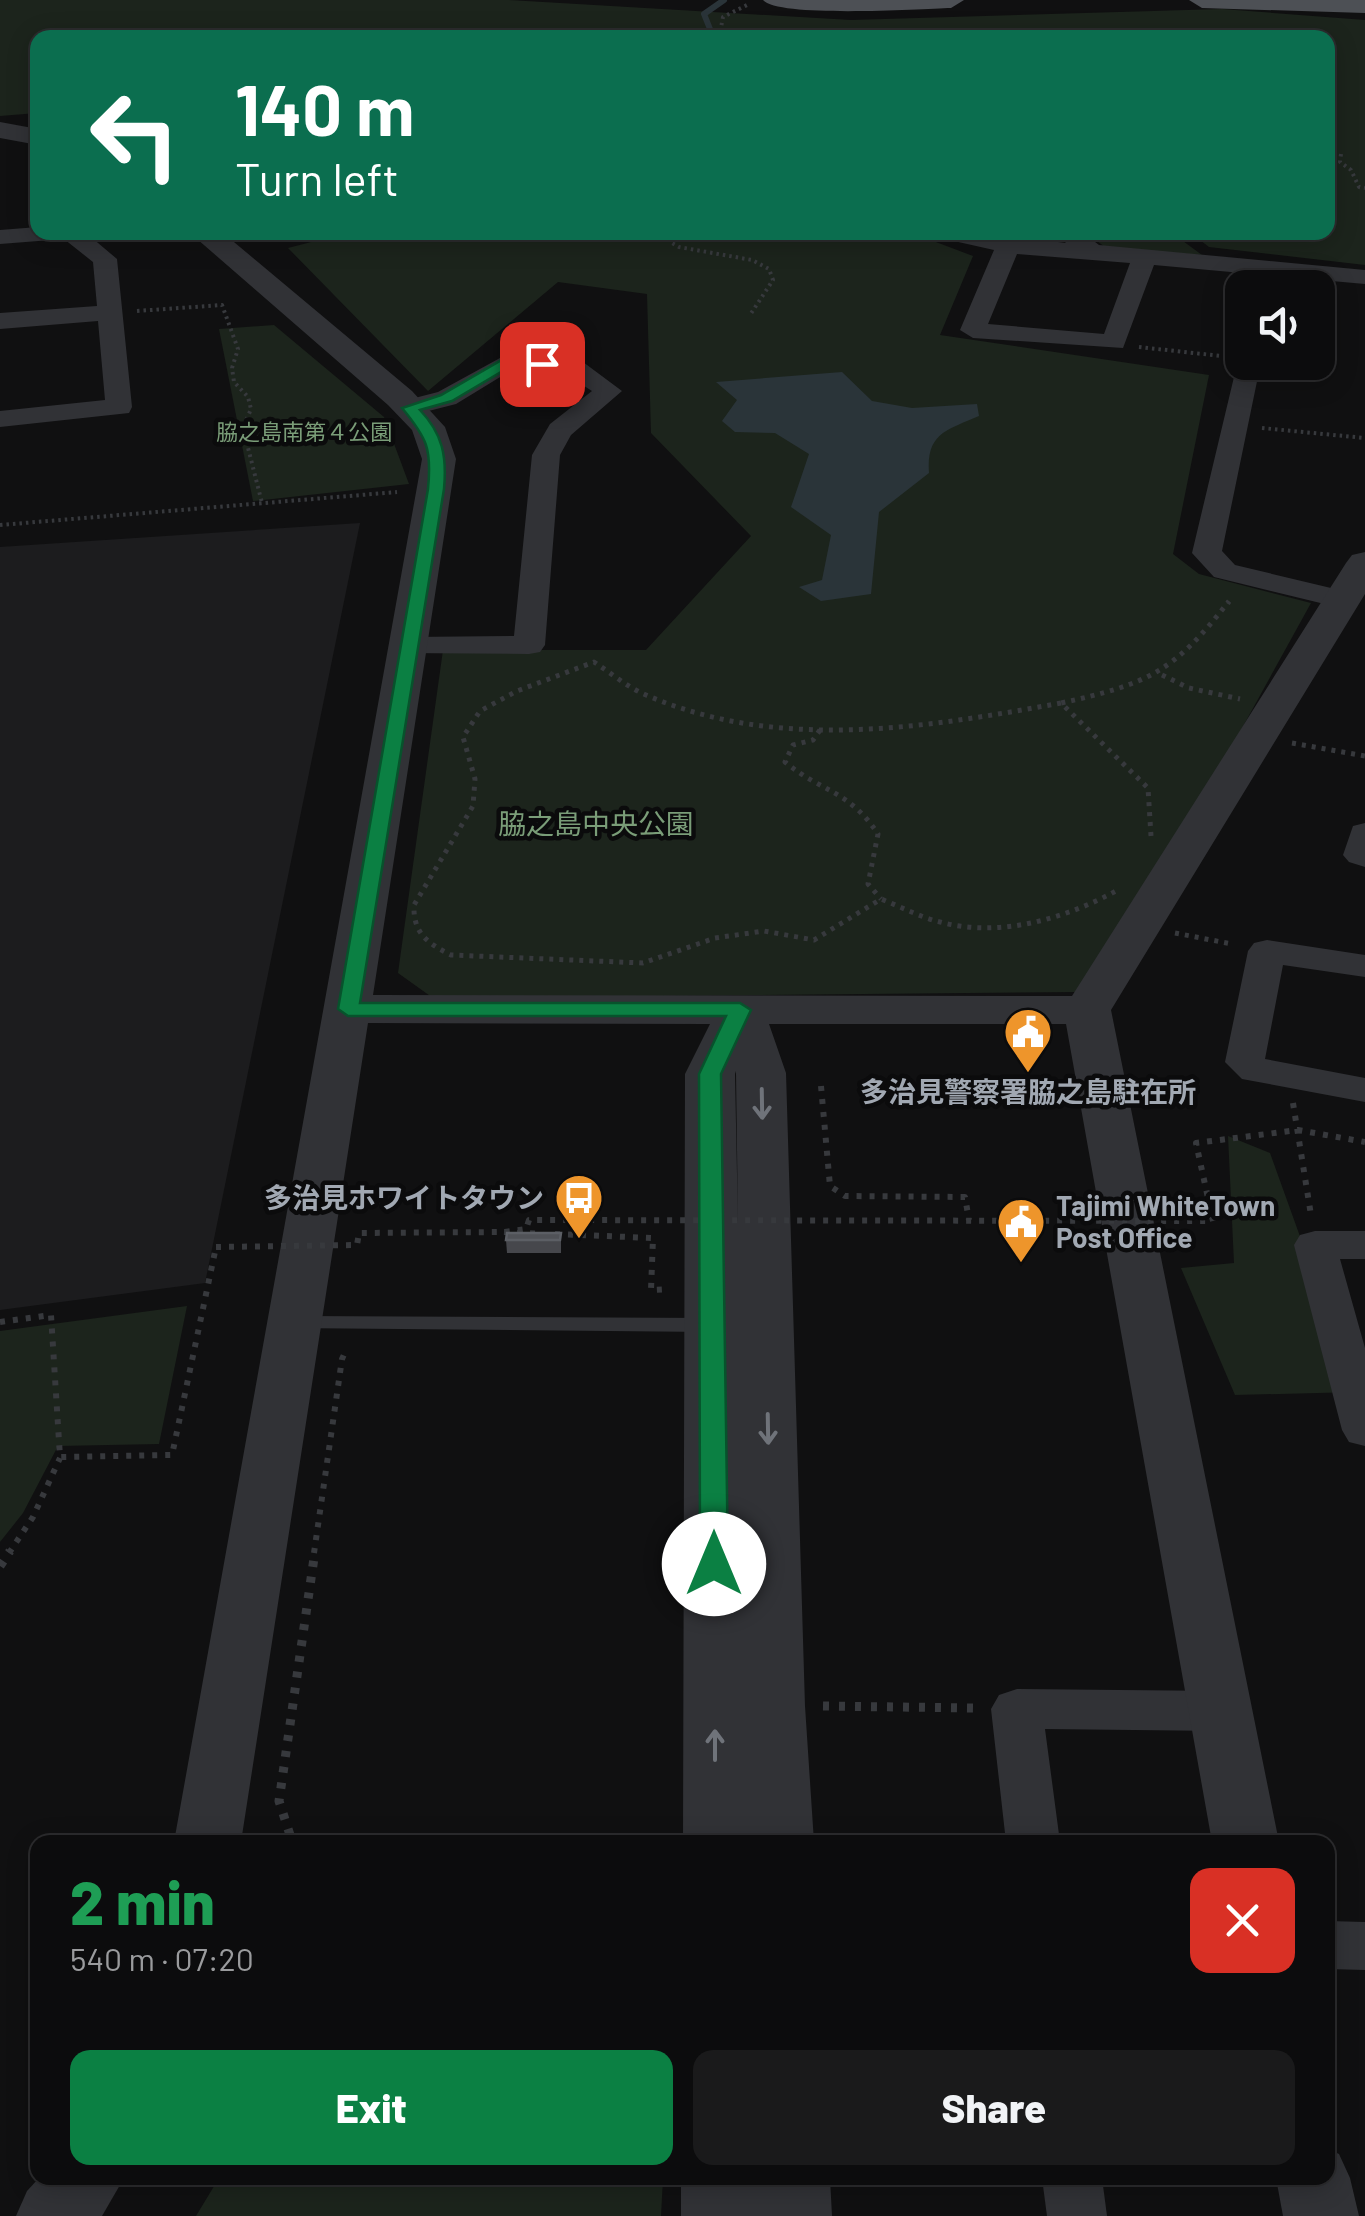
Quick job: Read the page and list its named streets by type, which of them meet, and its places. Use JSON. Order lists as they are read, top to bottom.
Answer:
{
  "parks": ["脇之島南第４公園", "脇之島中央公園"],
  "places": {
    "public building": ["多治見警察署脇之島駐在所", "Tajimi WhiteTown Post Office"],
    "bus stop": ["多治見ホワイトタウン"]
  },
  "page": {
    "turn": ["140 m", "Turn left"],
    "heading": ["2 min", "540 m · 07:20"],
    "buttons": ["Exit", "Share"]
  }
}
